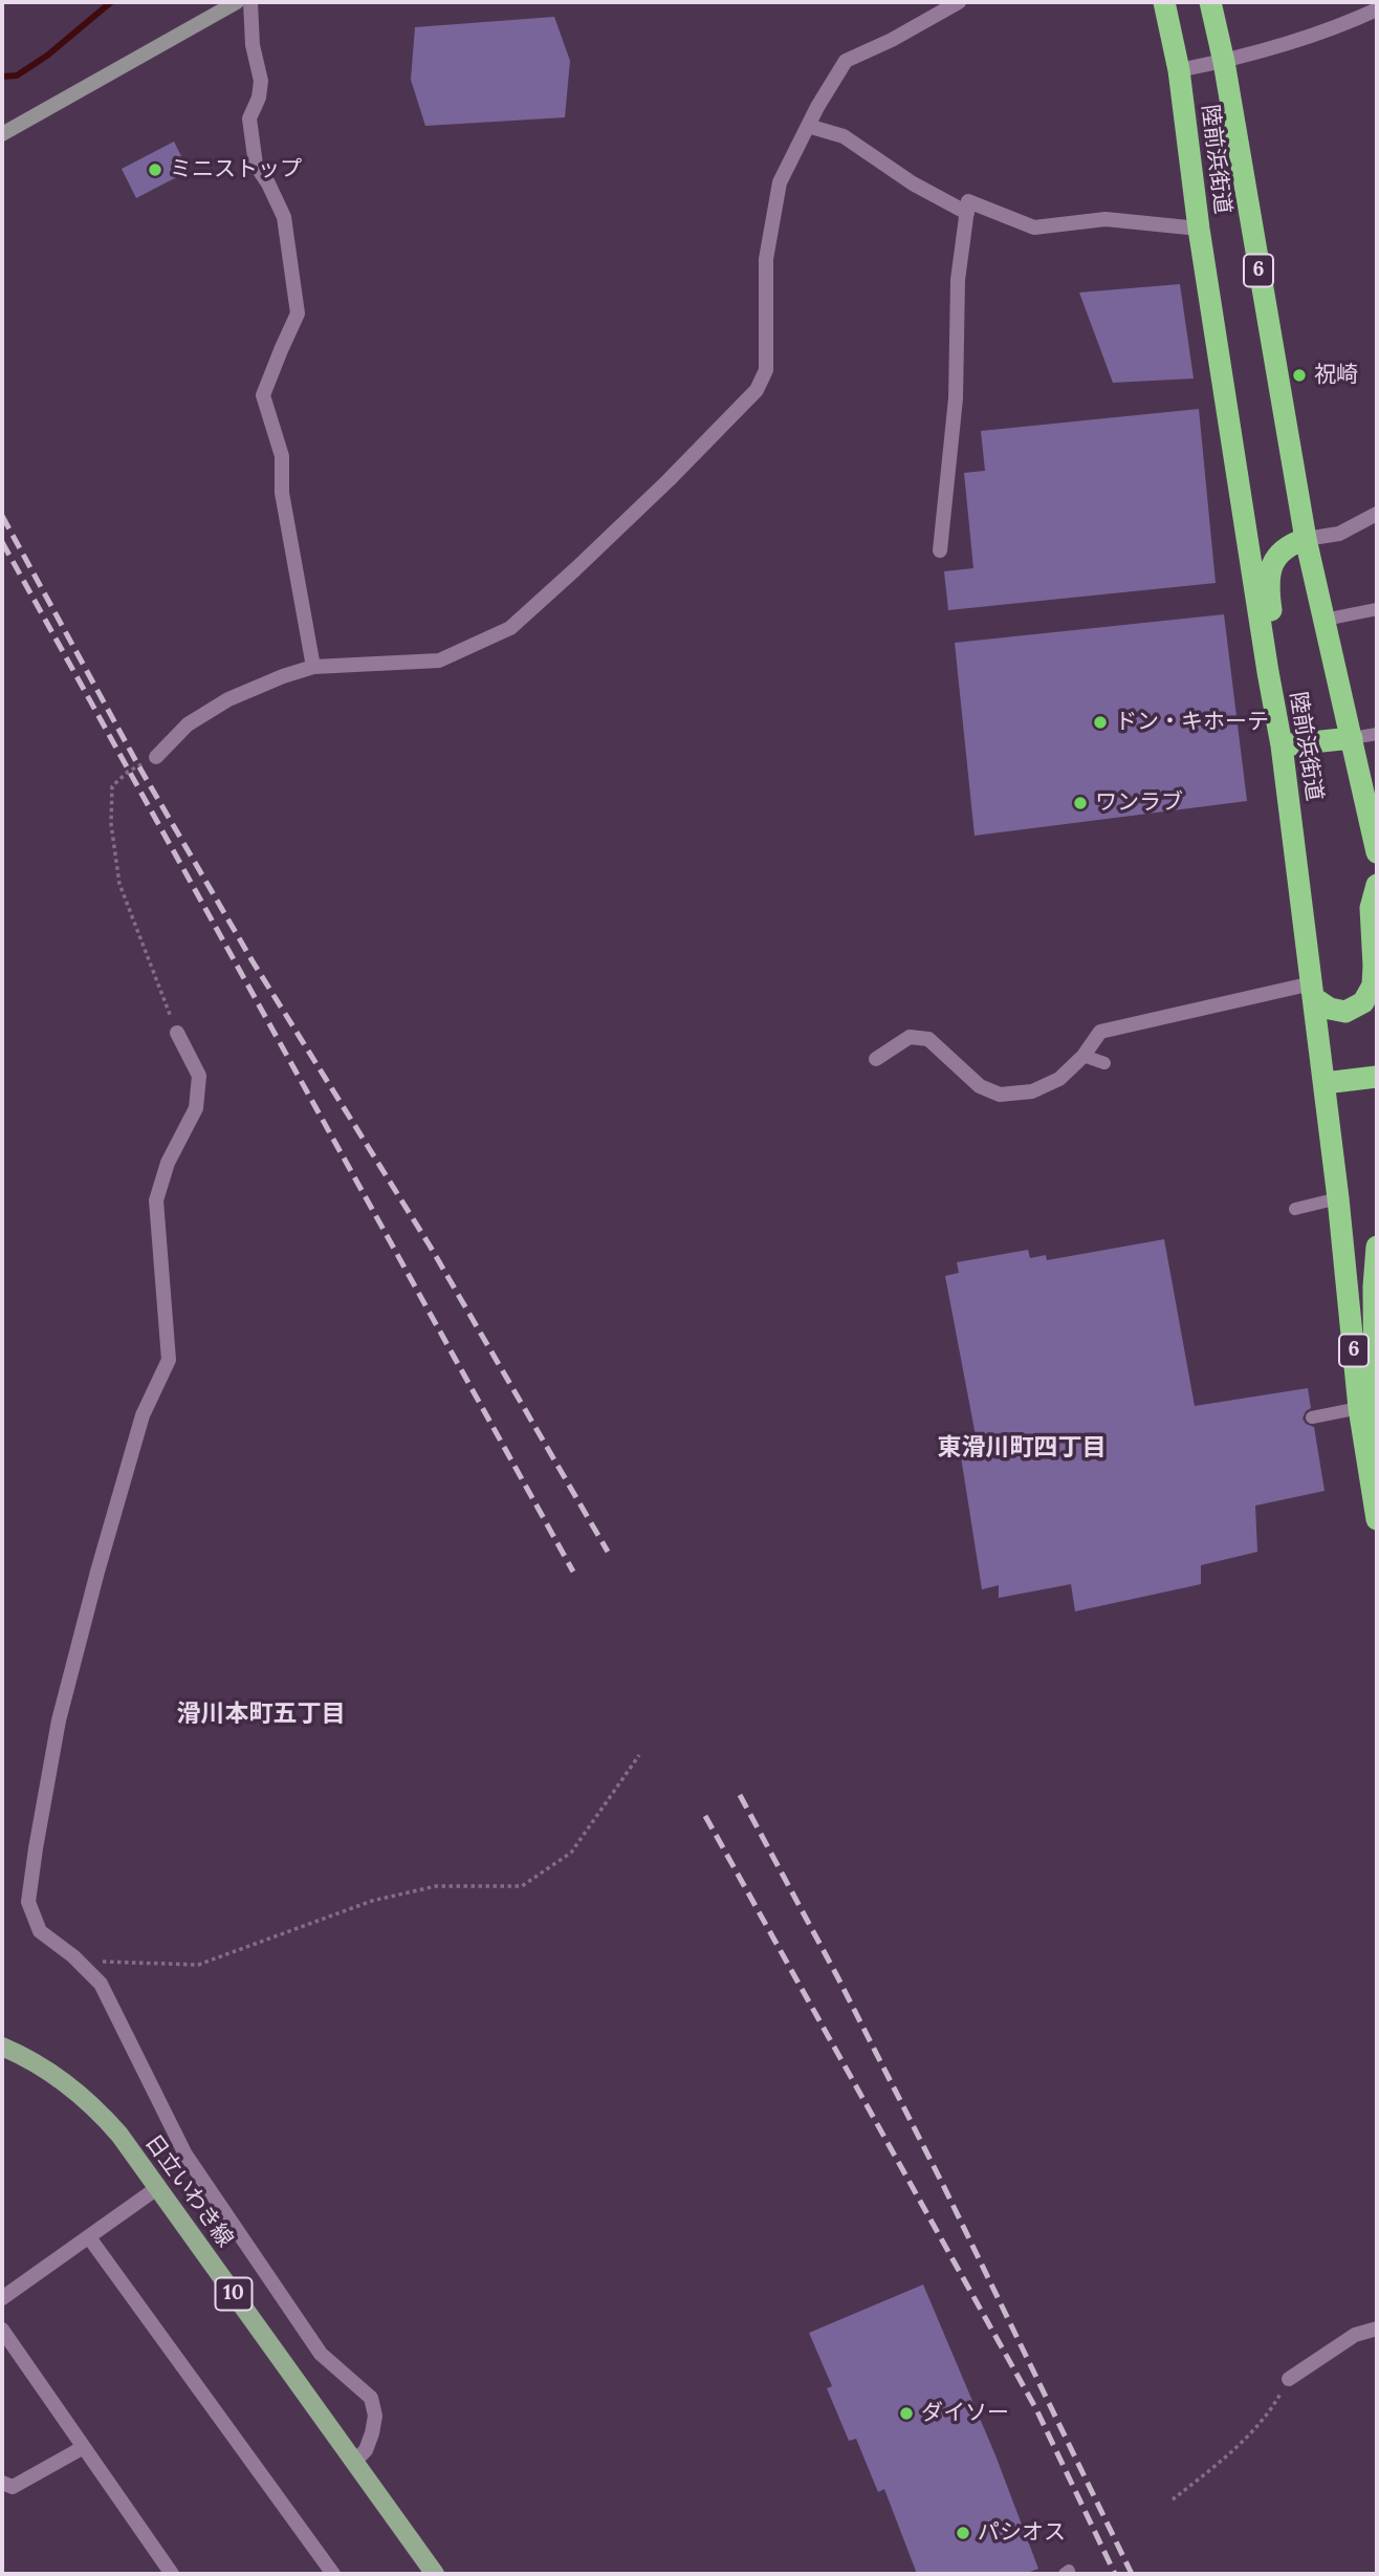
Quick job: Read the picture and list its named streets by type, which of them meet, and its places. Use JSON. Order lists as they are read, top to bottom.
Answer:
{
  "streets": {
    "highway": ["陸前浜街道", "6"],
    "main road": ["日立いわき線", "10"]
  },
  "districts": ["東滑川町四丁目", "滑川本町五丁目"],
  "places": [
    "ミニストップ",
    "祝崎",
    "ドン・キホーテ",
    "ワンラブ",
    "ダイソー",
    "パシオス"
  ]
}
